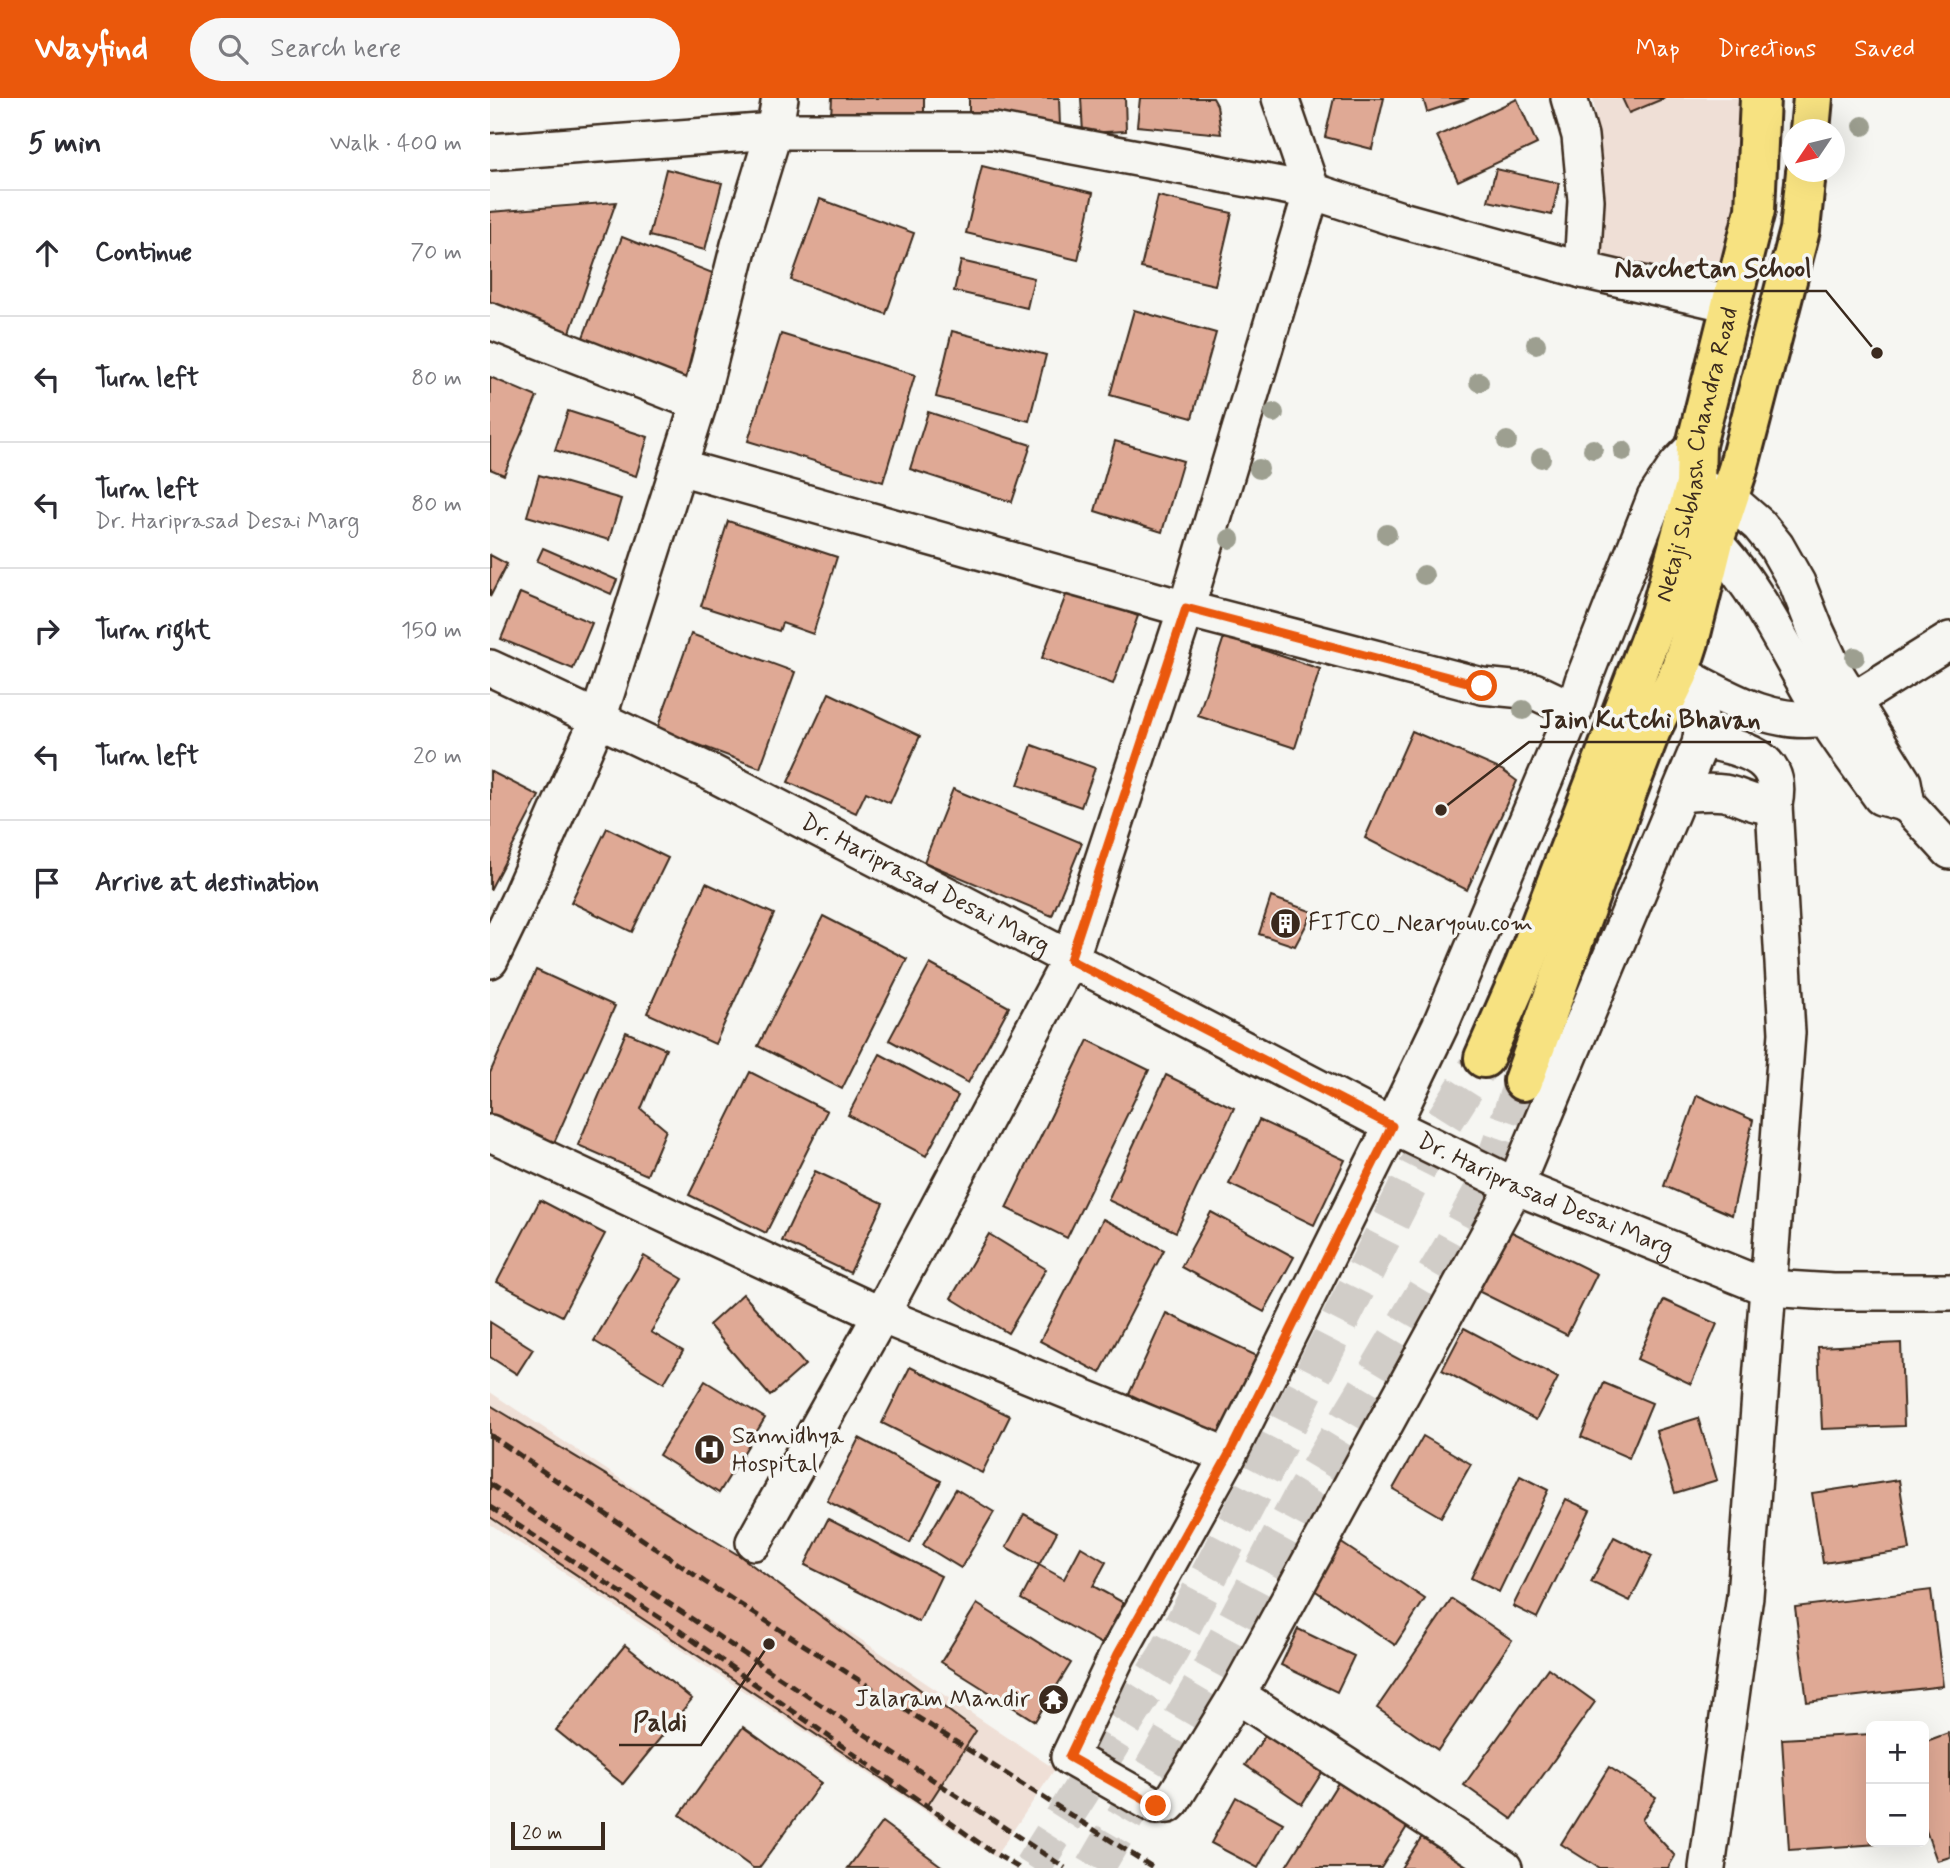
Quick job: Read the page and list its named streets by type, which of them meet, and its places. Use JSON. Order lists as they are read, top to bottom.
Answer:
{
  "streets": {
    "main road": ["Netaji Subhash Chandra Road"],
    "street": ["Dr. Hariprasad Desai Marg"]
  },
  "places": {
    "other": ["Navchetan School", "Jain Kutchi Bhavan", "Paldi"],
    "building": ["FITCO_Nearyouu.com"],
    "hospital": ["Sannidhya Hospital"],
    "temple": ["Jalaram Mandir"]
  },
  "scale_bar": "20 m",
  "north": "bottom left",
  "page": {
    "header": "Wayfind",
    "search": "Search here",
    "nav": ["Map", "Directions", "Saved"],
    "heading": ["5 min", "Walk · 400 m"],
    "list": [
      ["Continue", "70 m"],
      ["Turn left", "80 m"],
      ["Turn left", "Dr. Hariprasad Desai Marg", "80 m"],
      ["Turn right", "150 m"],
      ["Turn left", "20 m"],
      "Arrive at destination"
    ],
    "map_buttons": ["+", "−"],
    "scale": "20 m"
  }
}
